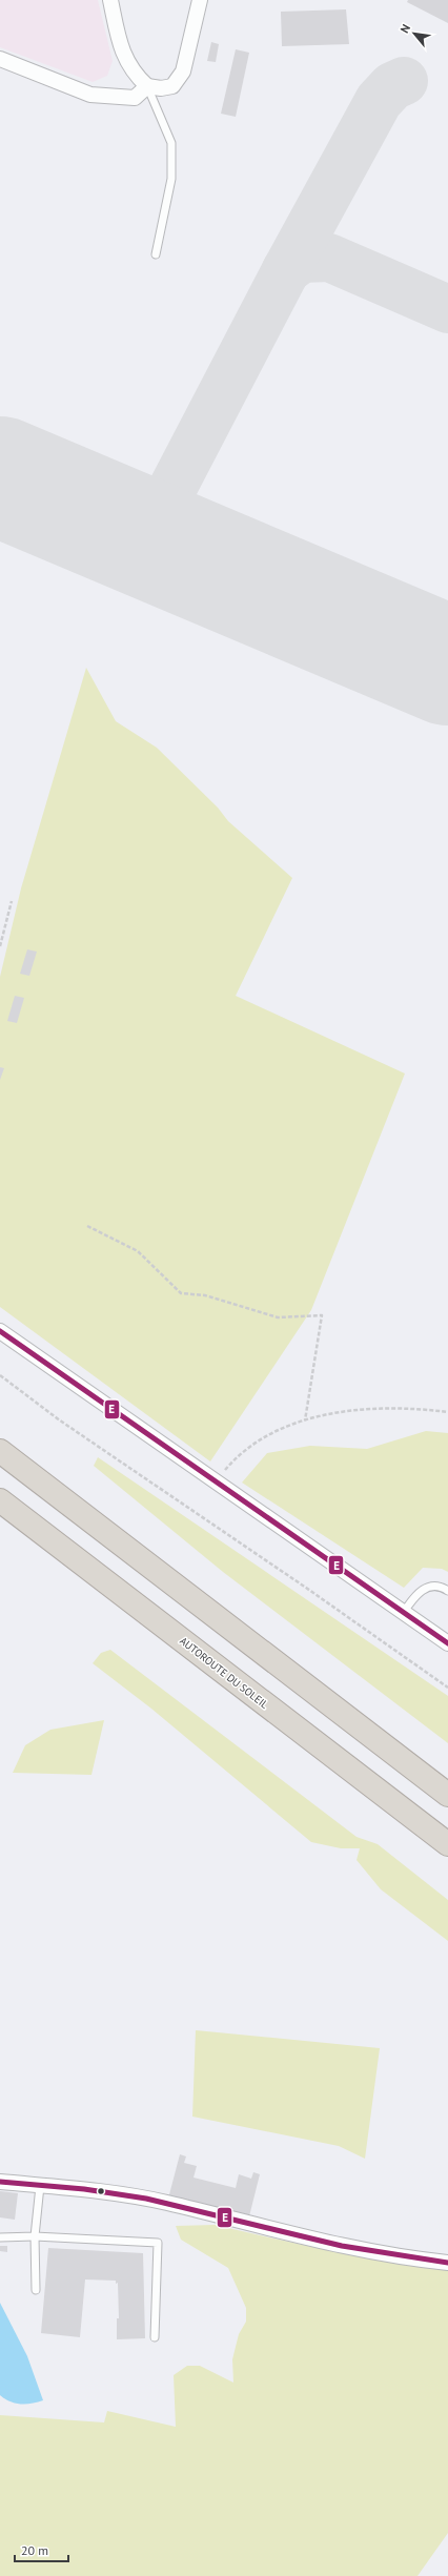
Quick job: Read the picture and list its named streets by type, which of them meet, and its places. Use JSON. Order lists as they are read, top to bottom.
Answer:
{
  "streets": {
    "highway": ["AUTOROUTE DU SOLEIL"]
  },
  "lines": ["transit line E"],
  "scale_bar": "20 m",
  "north": "top left"
}
